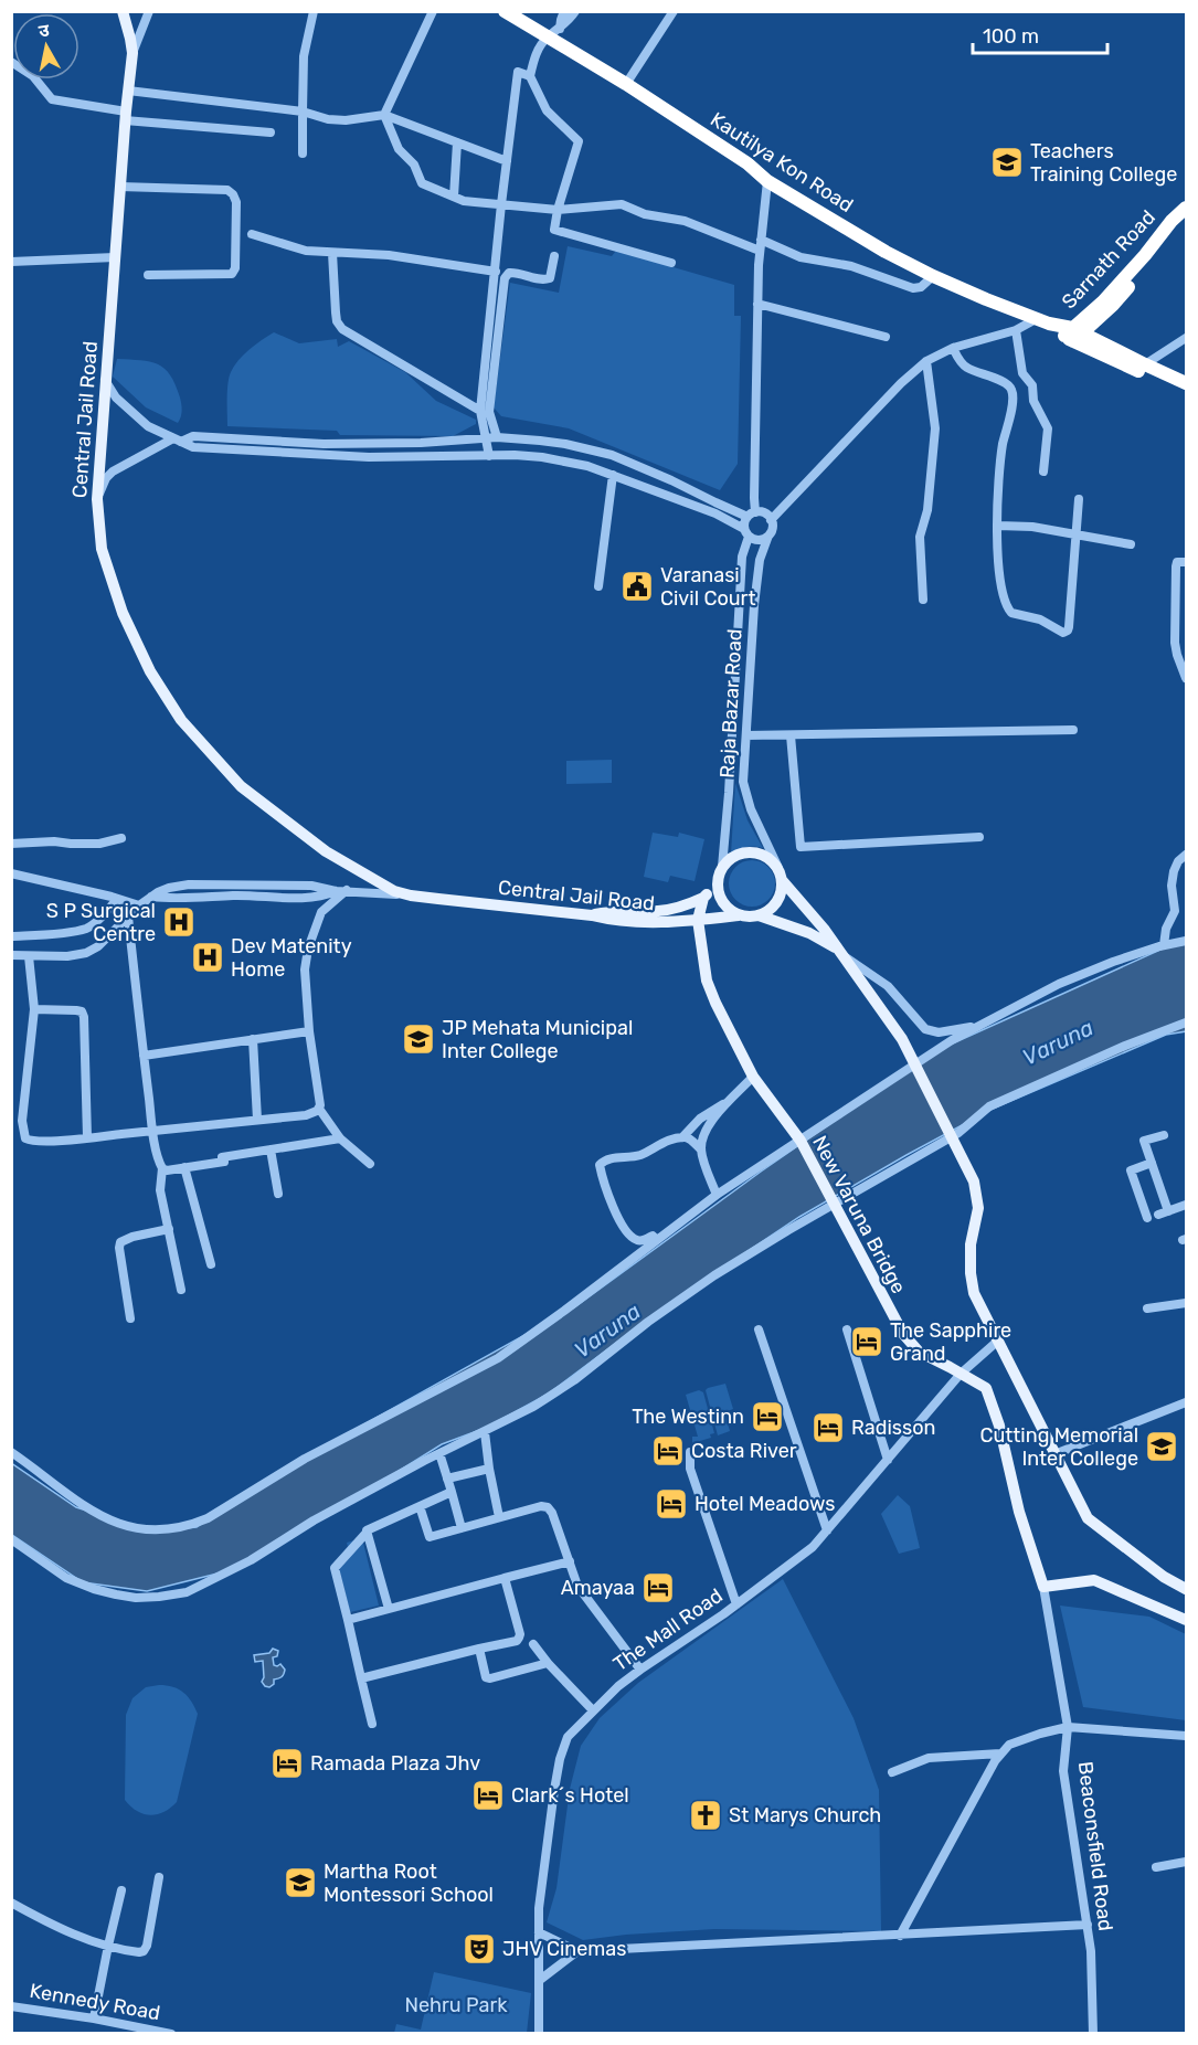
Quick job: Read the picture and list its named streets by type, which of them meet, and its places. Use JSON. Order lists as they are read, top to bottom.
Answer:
{
  "streets": {
    "highway": ["Kautilya Kon Road", "Sarnath Road"],
    "main road": ["Central Jail Road", "New Varuna Bridge"],
    "street": [
      "Raja Bazar Road",
      "The Mall Road",
      "Beaconsfield Road",
      "Kennedy Road"
    ]
  },
  "crossings": [
    ["Kautilya Kon Road", "Sarnath Road"],
    ["Central Jail Road", "Raja Bazar Road"],
    ["Central Jail Road", "New Varuna Bridge"],
    ["New Varuna Bridge", "The Mall Road"],
    ["New Varuna Bridge", "Beaconsfield Road"]
  ],
  "water": ["Varuna"],
  "parks": ["Nehru Park"],
  "places": {
    "school or university": [
      "Teachers Training College",
      "JP Mehata Municipal Inter College",
      "Cutting Memorial Inter College",
      "Martha Root Montessori School"
    ],
    "public building": ["Varanasi Civil Court"],
    "hospital": ["S P Surgical Centre", "Dev Matenity Home"],
    "hotel": [
      "The Sapphire Grand",
      "The Westinn",
      "Radisson",
      "Costa River",
      "Hotel Meadows",
      "Amayaa",
      "Ramada Plaza Jhv",
      "Clark´s Hotel"
    ],
    "church": ["St Marys Church"],
    "theatre": ["JHV Cinemas"]
  },
  "scale_bar": "100 m",
  "north": "top"
}
